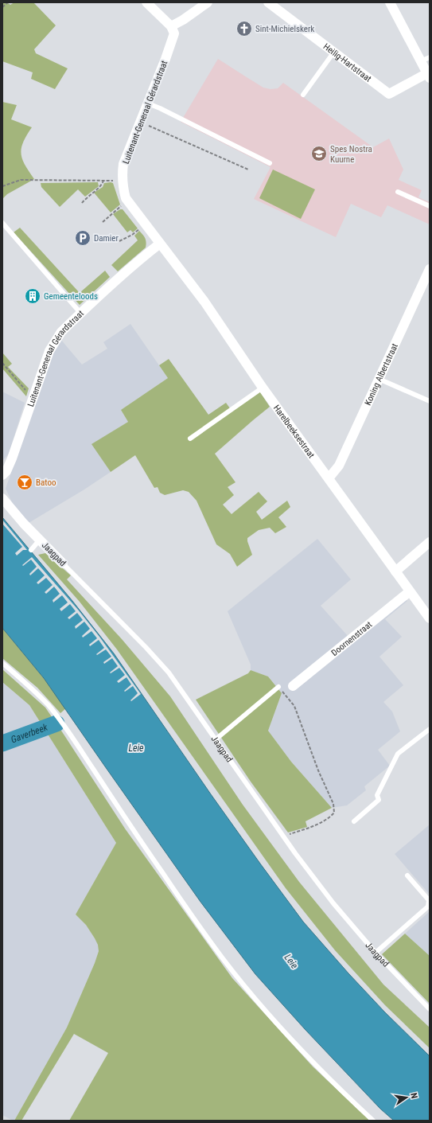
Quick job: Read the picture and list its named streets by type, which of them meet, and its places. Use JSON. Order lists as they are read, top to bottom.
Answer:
{
  "streets": {
    "street": [
      "Heilig-Hartstraat",
      "Luitenant-Generaal Gérardstraat",
      "Koning Albertstraat",
      "Harelbeeksestraat",
      "Jaagpad",
      "Doornenstraat"
    ]
  },
  "crossings": [
    ["Luitenant-Generaal Gérardstraat", "Harelbeeksestraat"],
    ["Koning Albertstraat", "Harelbeeksestraat"],
    ["Harelbeeksestraat", "Doornenstraat"]
  ],
  "water": ["Gaverbeek", "Leie"],
  "places": {
    "church": ["Sint-Michielskerk"],
    "school or university": ["Spes Nostra Kuurne"],
    "parking": ["Damier"],
    "building": ["Gemeenteloods"],
    "bar": ["Batoo"]
  },
  "north": "right"
}
